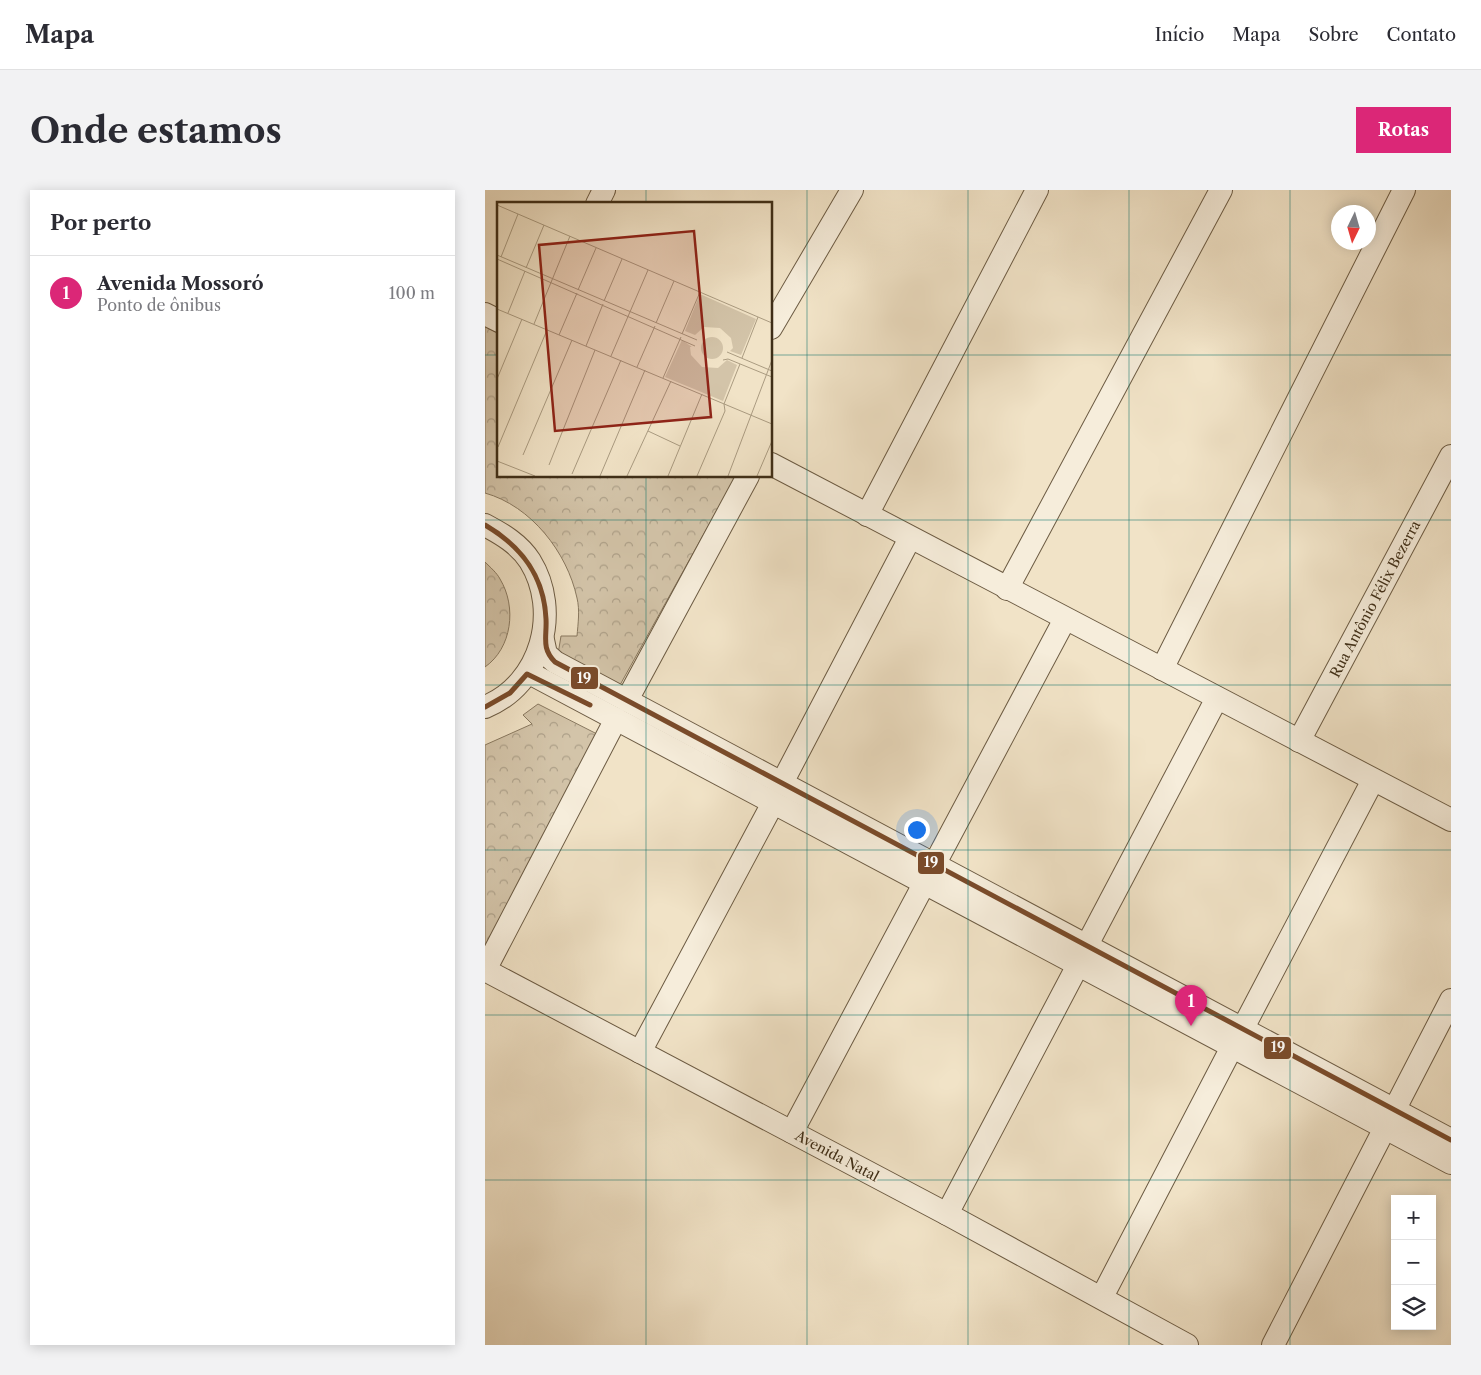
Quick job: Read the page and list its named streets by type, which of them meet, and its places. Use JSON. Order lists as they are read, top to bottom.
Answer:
{
  "streets": {
    "street": ["Rua Antônio Félix Bezerra", "Avenida Natal"]
  },
  "lines": ["transit line 19"],
  "north": "bottom",
  "page": {
    "header": "Mapa",
    "nav": [
      "Início",
      "Mapa",
      "Sobre",
      "Contato"
    ],
    "buttons": "Rotas",
    "title": "Onde estamos",
    "heading": "Por perto",
    "list": [
      {
        "mark": "1",
        "name": "Avenida Mossoró",
        "note": "Ponto de ônibus",
        "value": "100 m"
      }
    ],
    "pins": "1",
    "map_buttons": ["+", "−"]
  }
}
